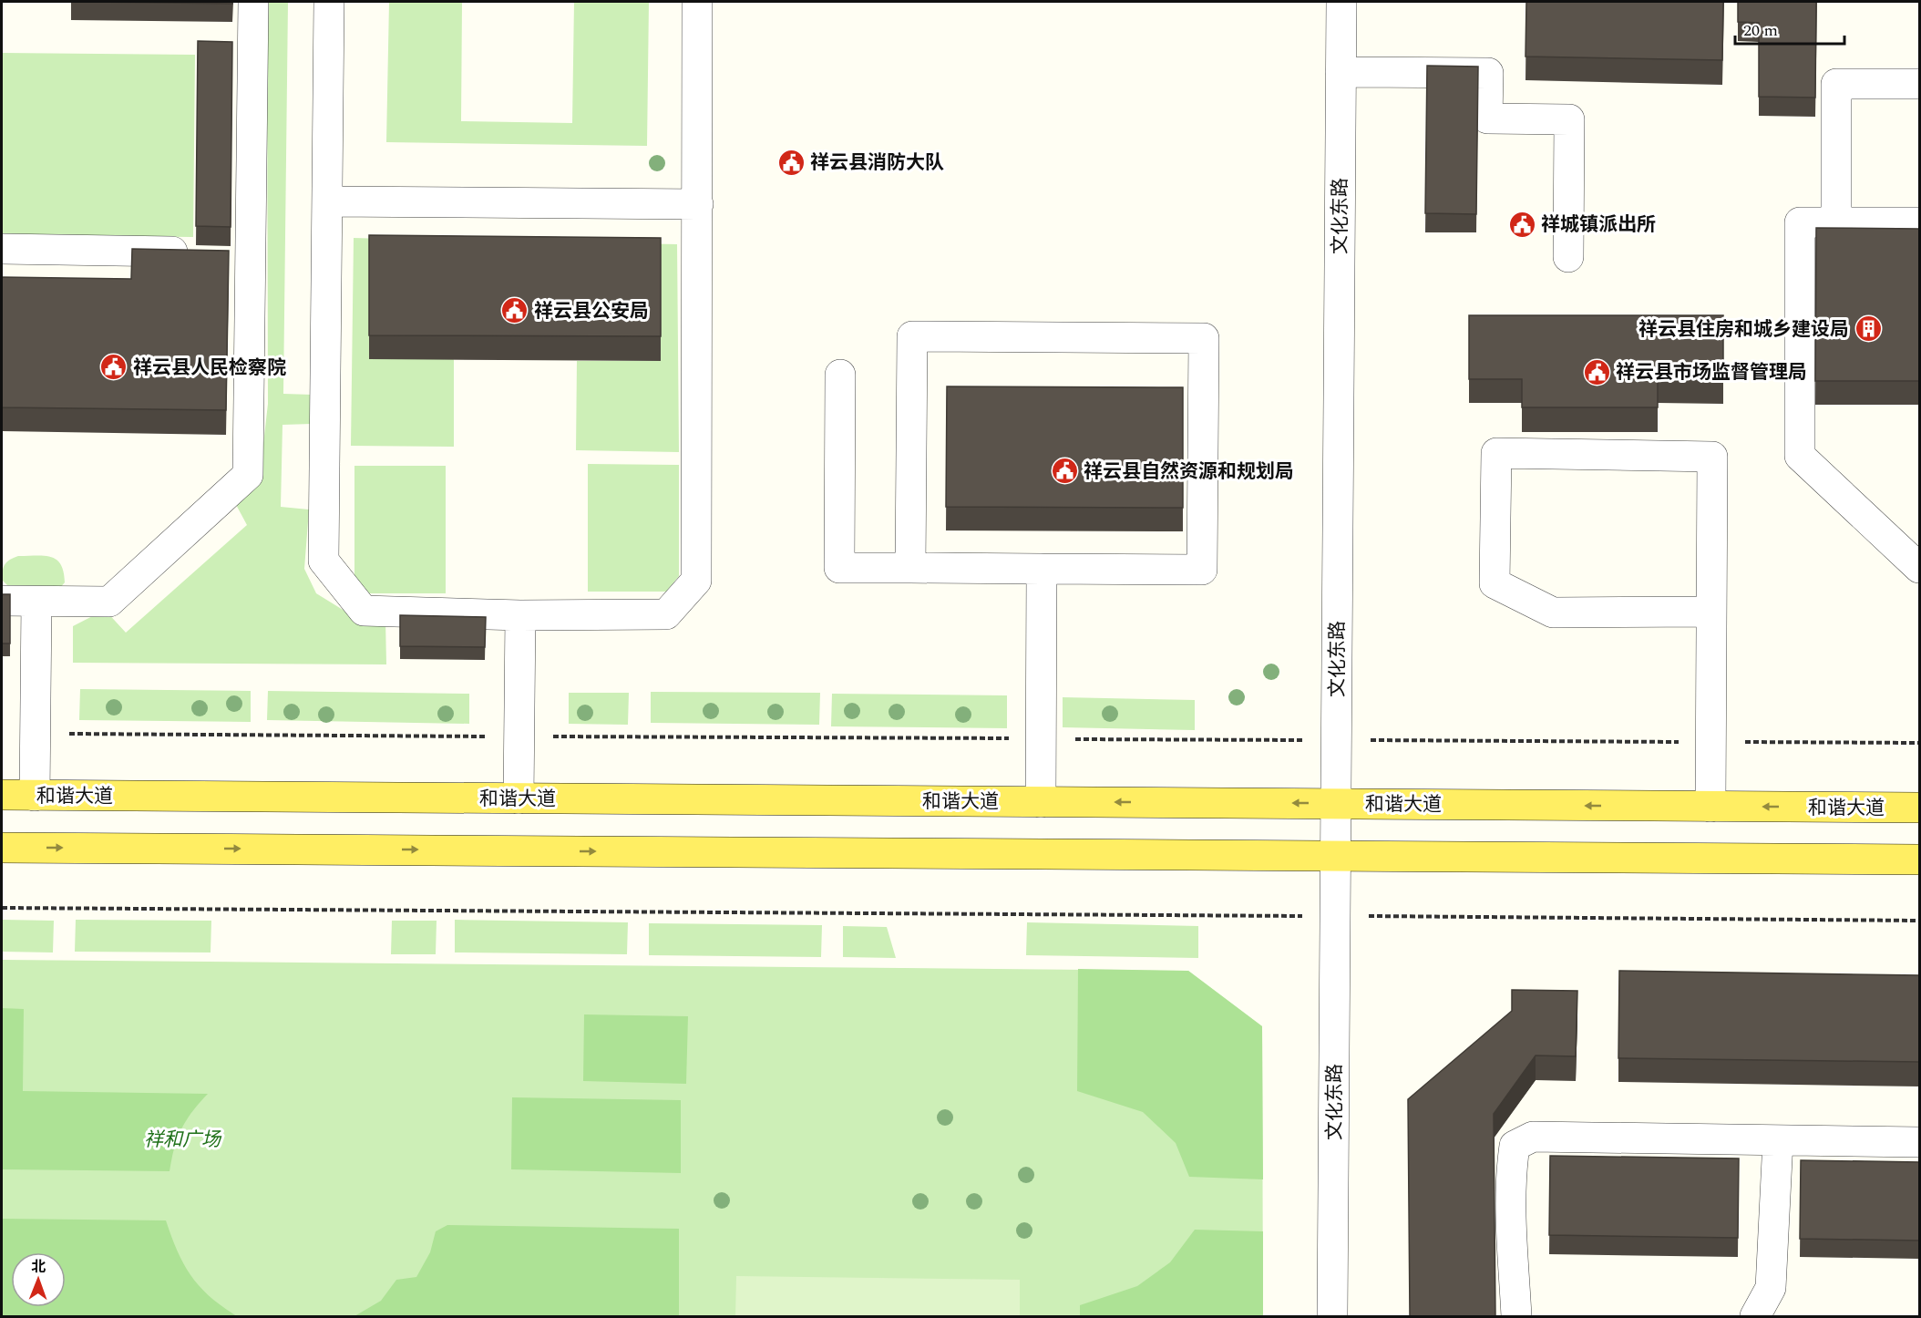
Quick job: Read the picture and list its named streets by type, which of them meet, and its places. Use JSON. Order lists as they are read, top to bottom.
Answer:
{
  "streets": {
    "main road": ["和谐大道"],
    "street": ["文化东路"]
  },
  "crossings": [
    ["文化东路", "和谐大道"]
  ],
  "parks": ["祥和广场"],
  "places": {
    "public building": [
      "祥云县消防大队",
      "祥城镇派出所",
      "祥云县公安局",
      "祥云县人民检察院",
      "祥云县市场监督管理局",
      "祥云县自然资源和规划局"
    ],
    "building": ["祥云县住房和城乡建设局"]
  },
  "scale_bar": "20 m",
  "north": "top"
}
